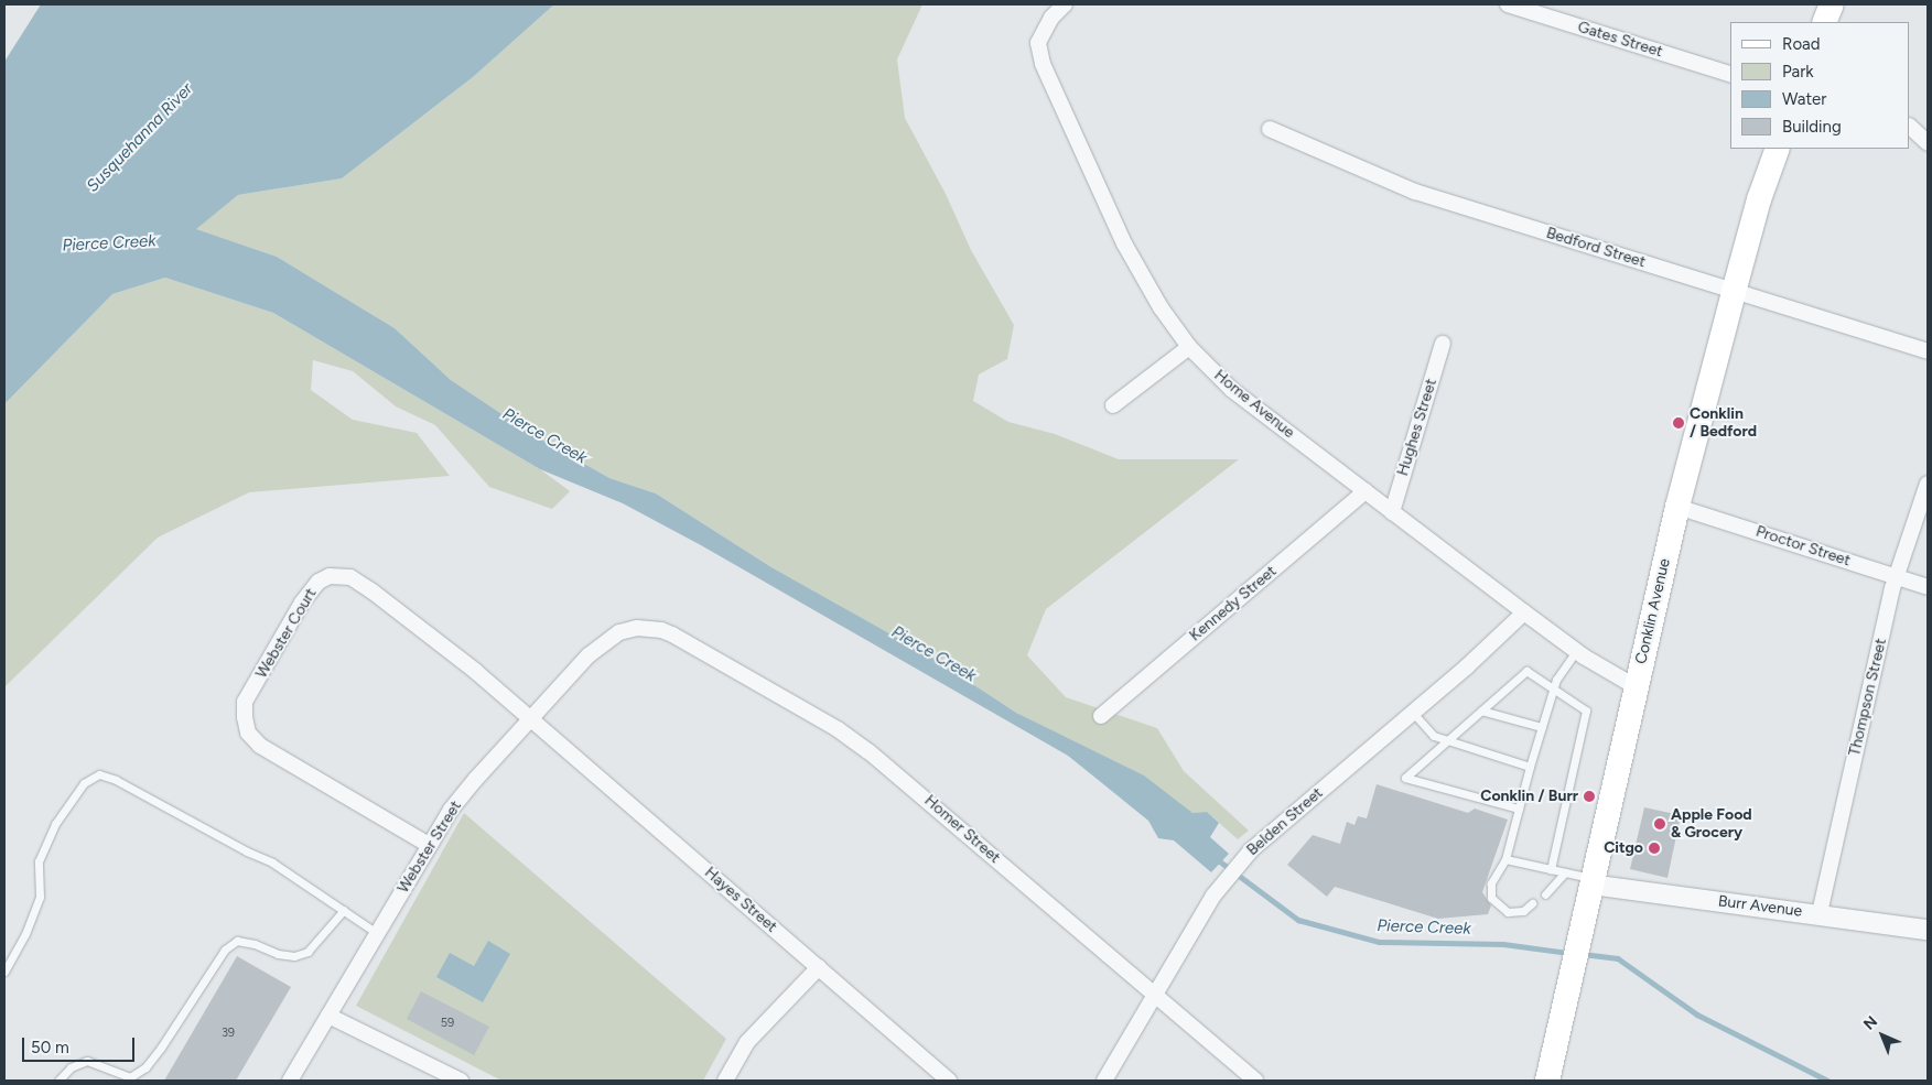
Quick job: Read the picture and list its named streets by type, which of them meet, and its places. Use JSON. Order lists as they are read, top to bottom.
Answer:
{
  "streets": {
    "main road": ["Conklin Avenue"],
    "street": [
      "Gates Street",
      "Bedford Street",
      "Home Avenue",
      "Hughes Street",
      "Proctor Street",
      "Kennedy Street",
      "Webster Court",
      "Thompson Street",
      "Belden Street",
      "Homer Street",
      "Webster Street",
      "Hayes Street",
      "Burr Avenue"
    ]
  },
  "crossings": [
    ["Bedford Street", "Conklin Avenue"],
    ["Home Avenue", "Hughes Street"],
    ["Home Avenue", "Kennedy Street"],
    ["Home Avenue", "Conklin Avenue"],
    ["Home Avenue", "Belden Street"],
    ["Proctor Street", "Conklin Avenue"],
    ["Proctor Street", "Thompson Street"],
    ["Conklin Avenue", "Burr Avenue"],
    ["Webster Court", "Webster Street"],
    ["Webster Court", "Hayes Street"],
    ["Thompson Street", "Burr Avenue"],
    ["Belden Street", "Homer Street"],
    ["Homer Street", "Webster Street"],
    ["Webster Street", "Hayes Street"]
  ],
  "water": ["Susquehanna River", "Pierce Creek"],
  "places": [
    "Conklin / Bedford",
    "Conklin / Burr",
    "Apple Food & Grocery",
    "Citgo"
  ],
  "house_numbers": ["59", "39"],
  "legend": [
    "Road",
    "Park",
    "Water",
    "Building"
  ],
  "scale_bar": "50 m",
  "north": "top left"
}
